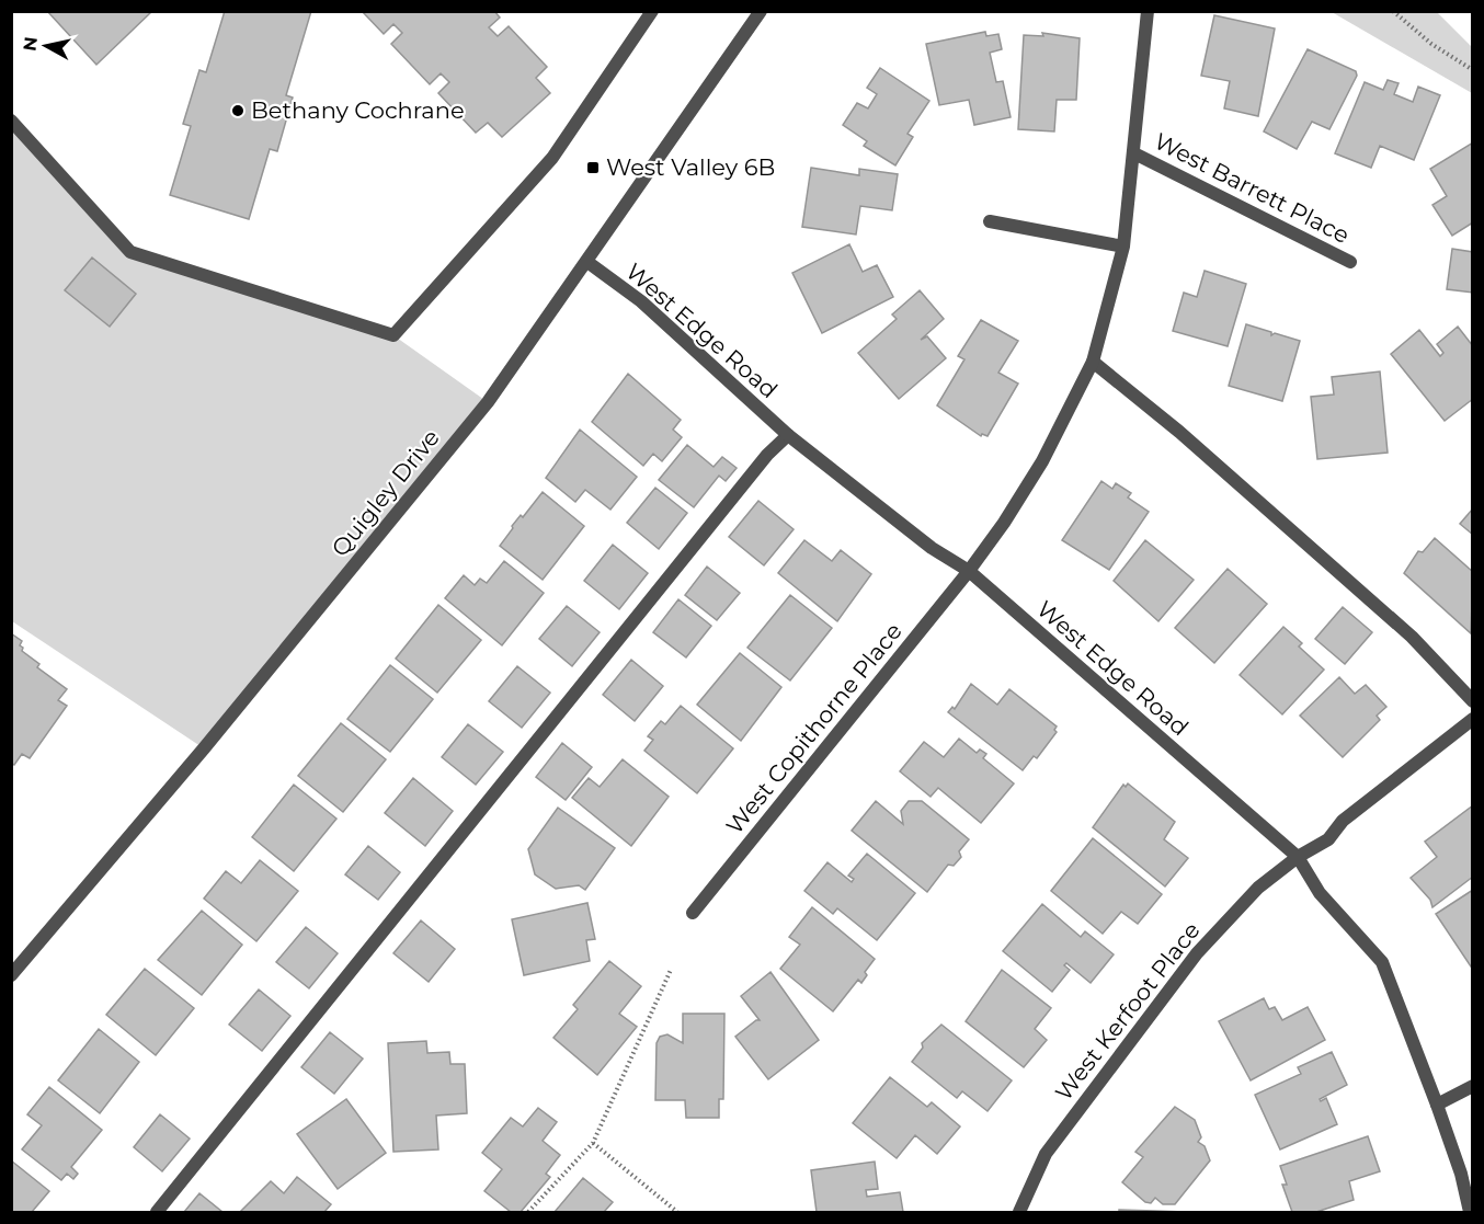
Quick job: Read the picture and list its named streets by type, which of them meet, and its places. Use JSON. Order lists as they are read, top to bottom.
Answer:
{
  "streets": {
    "street": [
      "West Barrett Place",
      "West Edge Road",
      "Quigley Drive",
      "West Copithorne Place",
      "West Kerfoot Place"
    ]
  },
  "crossings": [
    ["West Barrett Place", "West Copithorne Place"],
    ["West Edge Road", "Quigley Drive"],
    ["West Edge Road", "West Copithorne Place"],
    ["West Edge Road", "West Kerfoot Place"]
  ],
  "places": {
    "other": ["Bethany Cochrane"],
    "transit": ["West Valley 6B"]
  },
  "north": "left"
}
